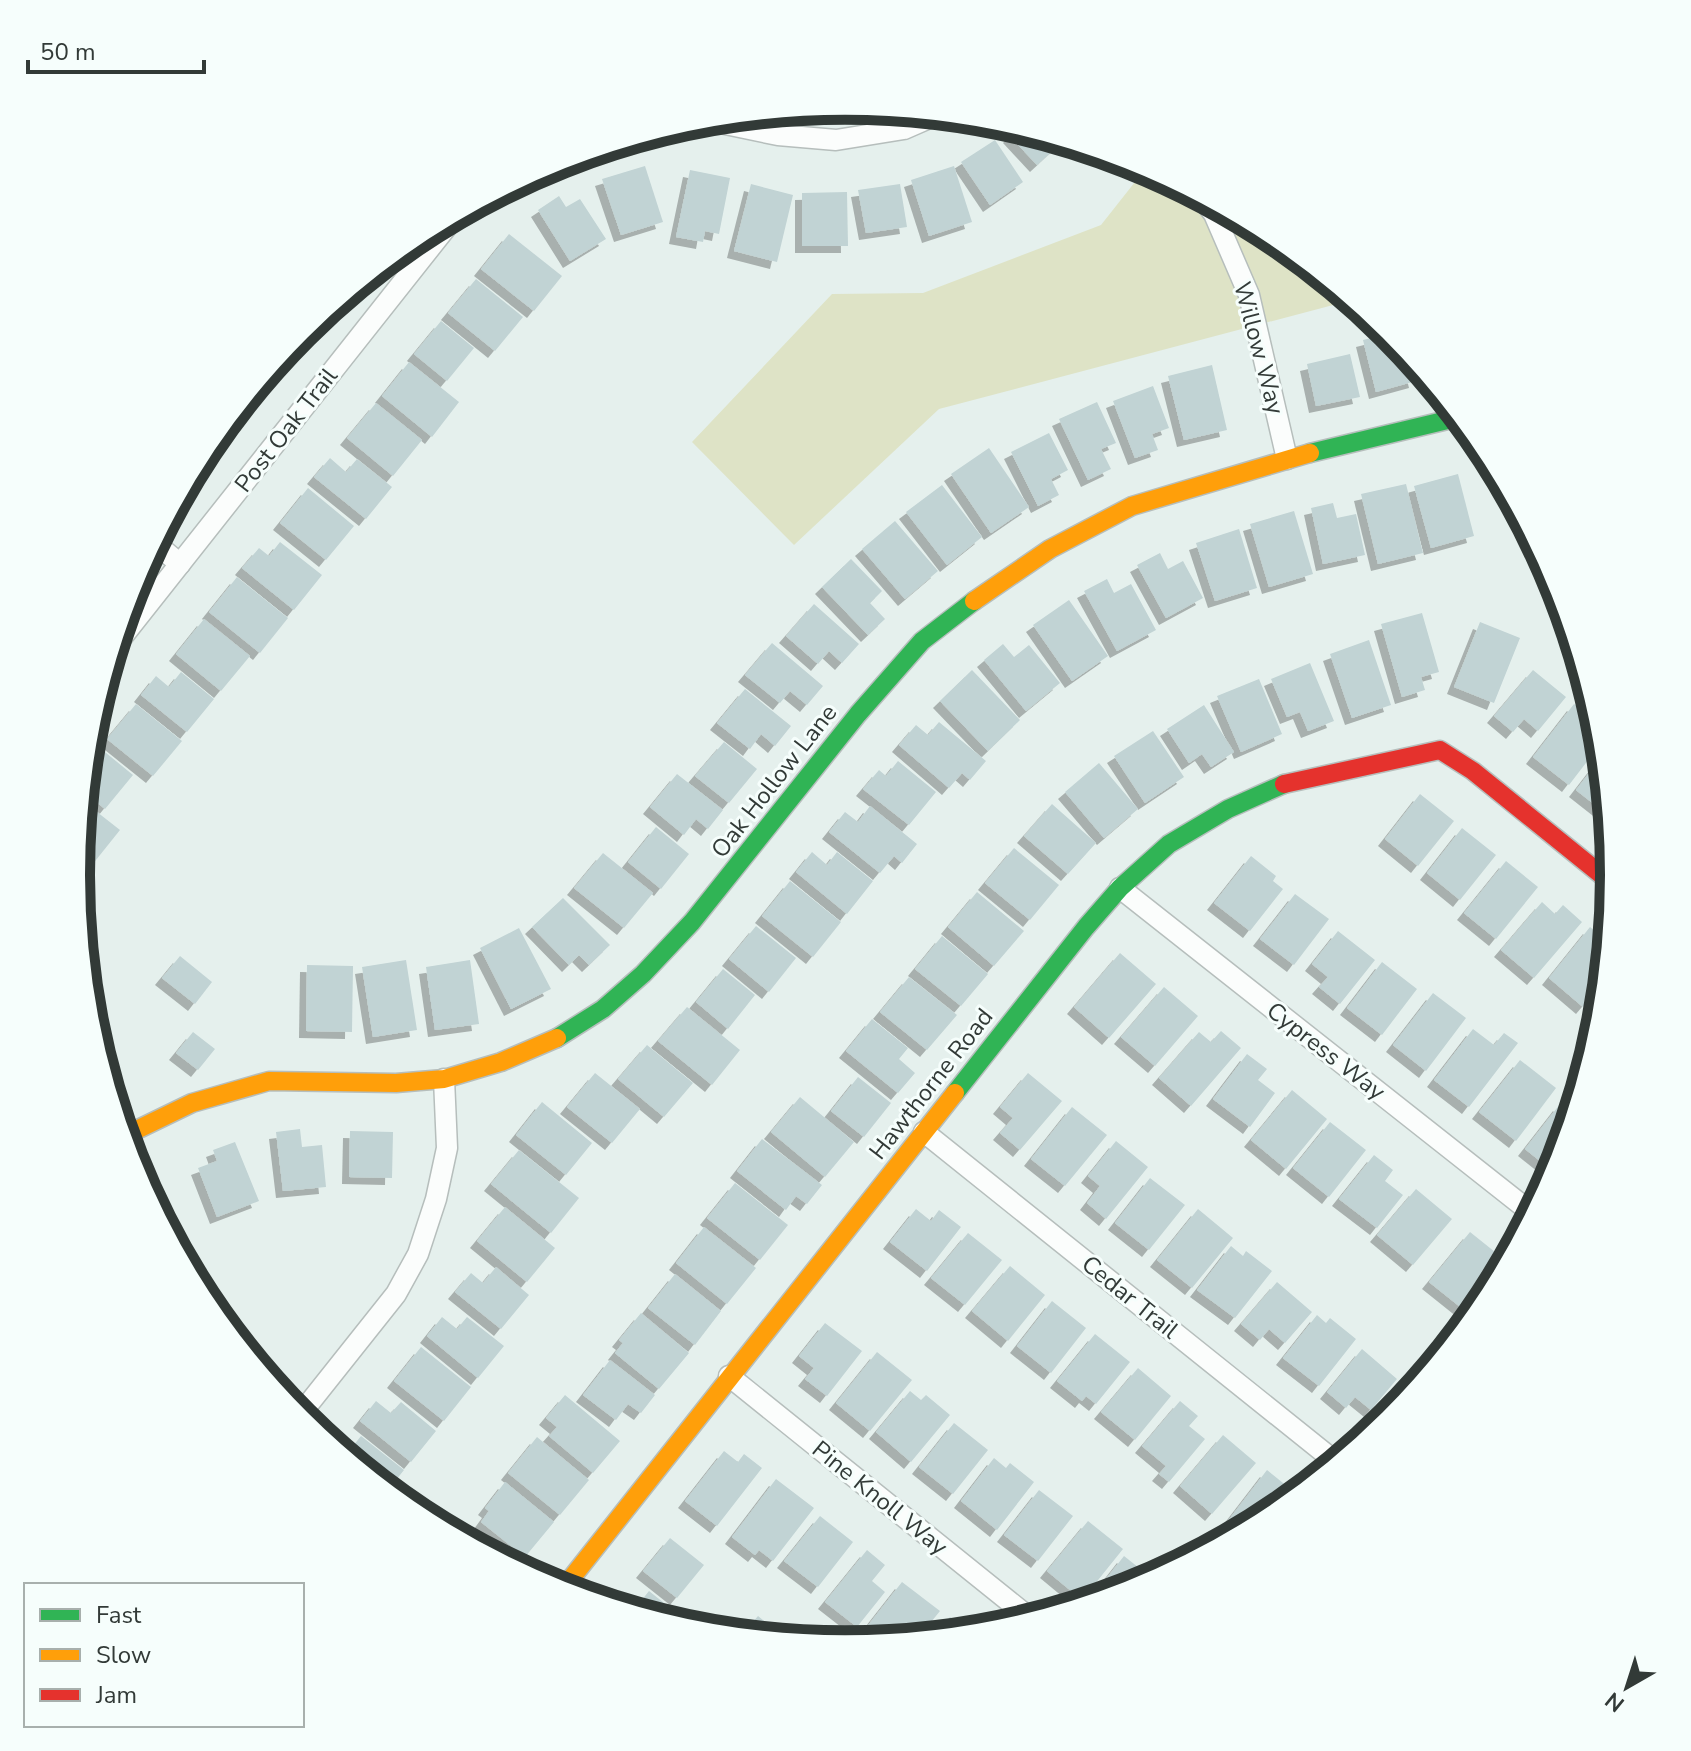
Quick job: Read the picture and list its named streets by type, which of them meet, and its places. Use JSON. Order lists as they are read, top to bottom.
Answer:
{
  "streets": {
    "street": [
      "Willow Way",
      "Post Oak Trail",
      "Oak Hollow Lane",
      "Cypress Way",
      "Hawthorne Road",
      "Cedar Trail",
      "Pine Knoll Way"
    ]
  },
  "crossings": [
    ["Willow Way", "Oak Hollow Lane"],
    ["Cypress Way", "Hawthorne Road"],
    ["Hawthorne Road", "Cedar Trail"],
    ["Hawthorne Road", "Pine Knoll Way"]
  ],
  "legend": ["Fast", "Slow", "Jam"],
  "scale_bar": "50 m",
  "north": "bottom left"
}
